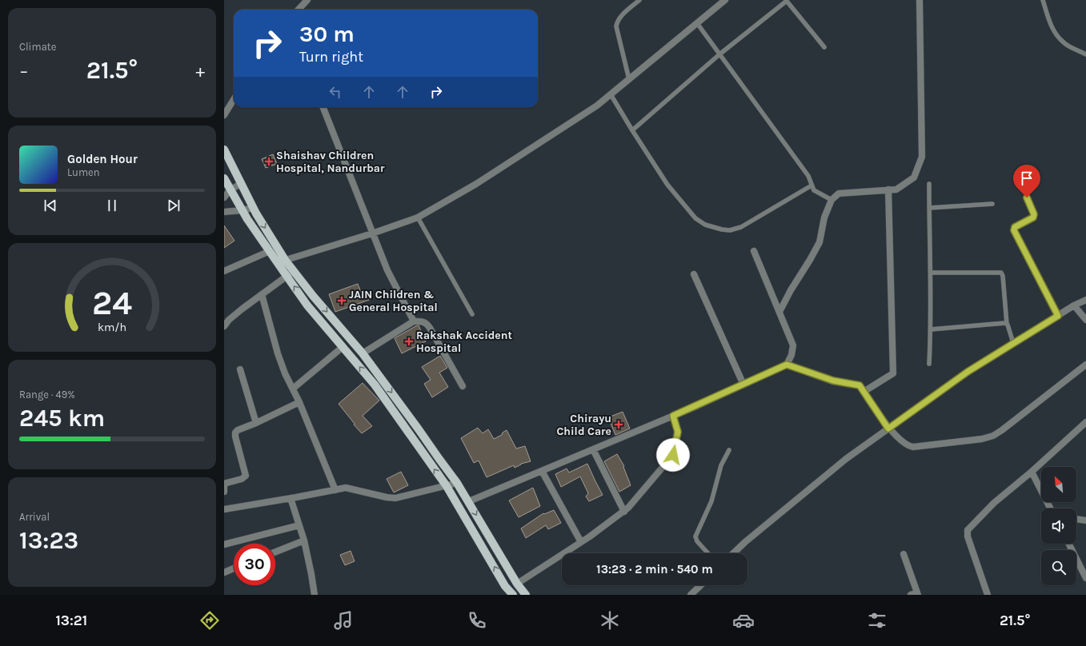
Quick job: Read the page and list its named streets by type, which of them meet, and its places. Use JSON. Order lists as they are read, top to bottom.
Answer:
{
  "places": {
    "health": [
      "Shaishav Children Hospital, Nandurbar",
      "JAIN Children & General Hospital",
      "Rakshak Accident Hospital",
      "Chirayu Child Care"
    ]
  },
  "north": "top left",
  "page": {
    "tile": [
      "Climate",
      ["Range · 49%", "245 km"],
      ["Arrival", "13:23"]
    ],
    "turn": ["30 m", "Turn right"],
    "heat": ["−", "21.5°", "+"],
    "song": ["Golden Hour", "Lumen"],
    "limit": "30",
    "trip": "13:23 · 2 min · 540 m",
    "tabs": ["13:21", "21.5°"],
    "gauge": ["24", "km/h"]
  }
}
